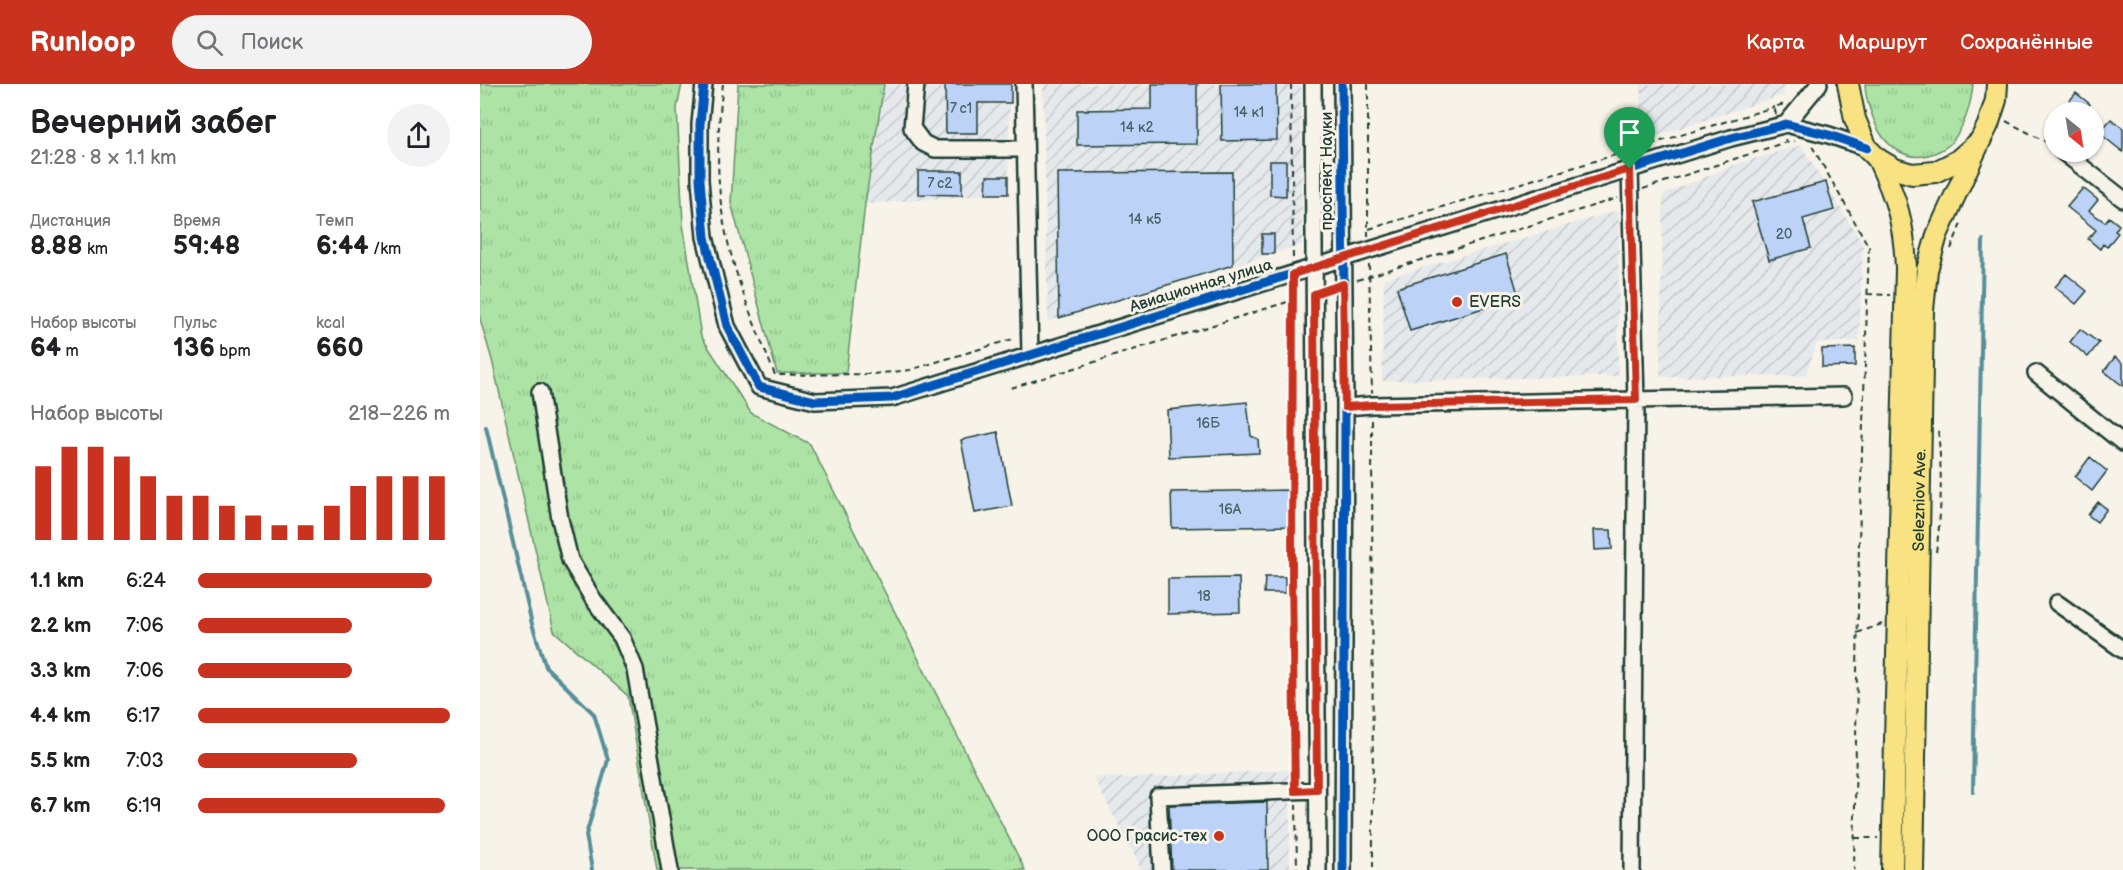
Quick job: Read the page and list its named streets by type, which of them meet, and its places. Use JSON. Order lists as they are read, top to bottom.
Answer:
{
  "streets": {
    "main road": ["Selezniov Ave."],
    "street": ["проспект Науки", "Авиационная улица"]
  },
  "crossings": [
    ["проспект Науки", "Авиационная улица"]
  ],
  "places": ["EVERS", "ООО Грасис-тех"],
  "house_numbers": [
    "7 с1",
    "14 к1",
    "14 к2",
    "7 с2",
    "14 к5",
    "20",
    "16Б",
    "16А",
    "18"
  ],
  "north": "bottom right",
  "page": {
    "header": "Runloop",
    "search": "Поиск",
    "nav": ["Карта", "Маршрут", "Сохранённые"],
    "heading": ["Вечерний забег", "21:28 · 8 × 1.1 km"],
    "stats": [
      ["Дистанция", "8.88 km"],
      ["Время", "59:48"],
      ["Темп", "6:44 /km"],
      ["Набор высоты", "64 m"],
      ["Пульс", "136 bpm"],
      ["kcal", "660"]
    ],
    "chart": ["Набор высоты", "218–226 m"],
    "list": [
      {
        "name": "1.1 km",
        "note": "6:24"
      },
      {
        "name": "2.2 km",
        "note": "7:06"
      },
      {
        "name": "3.3 km",
        "note": "7:06"
      },
      {
        "name": "4.4 km",
        "note": "6:17"
      },
      {
        "name": "5.5 km",
        "note": "7:03"
      },
      {
        "name": "6.7 km",
        "note": "6:19"
      }
    ]
  }
}
